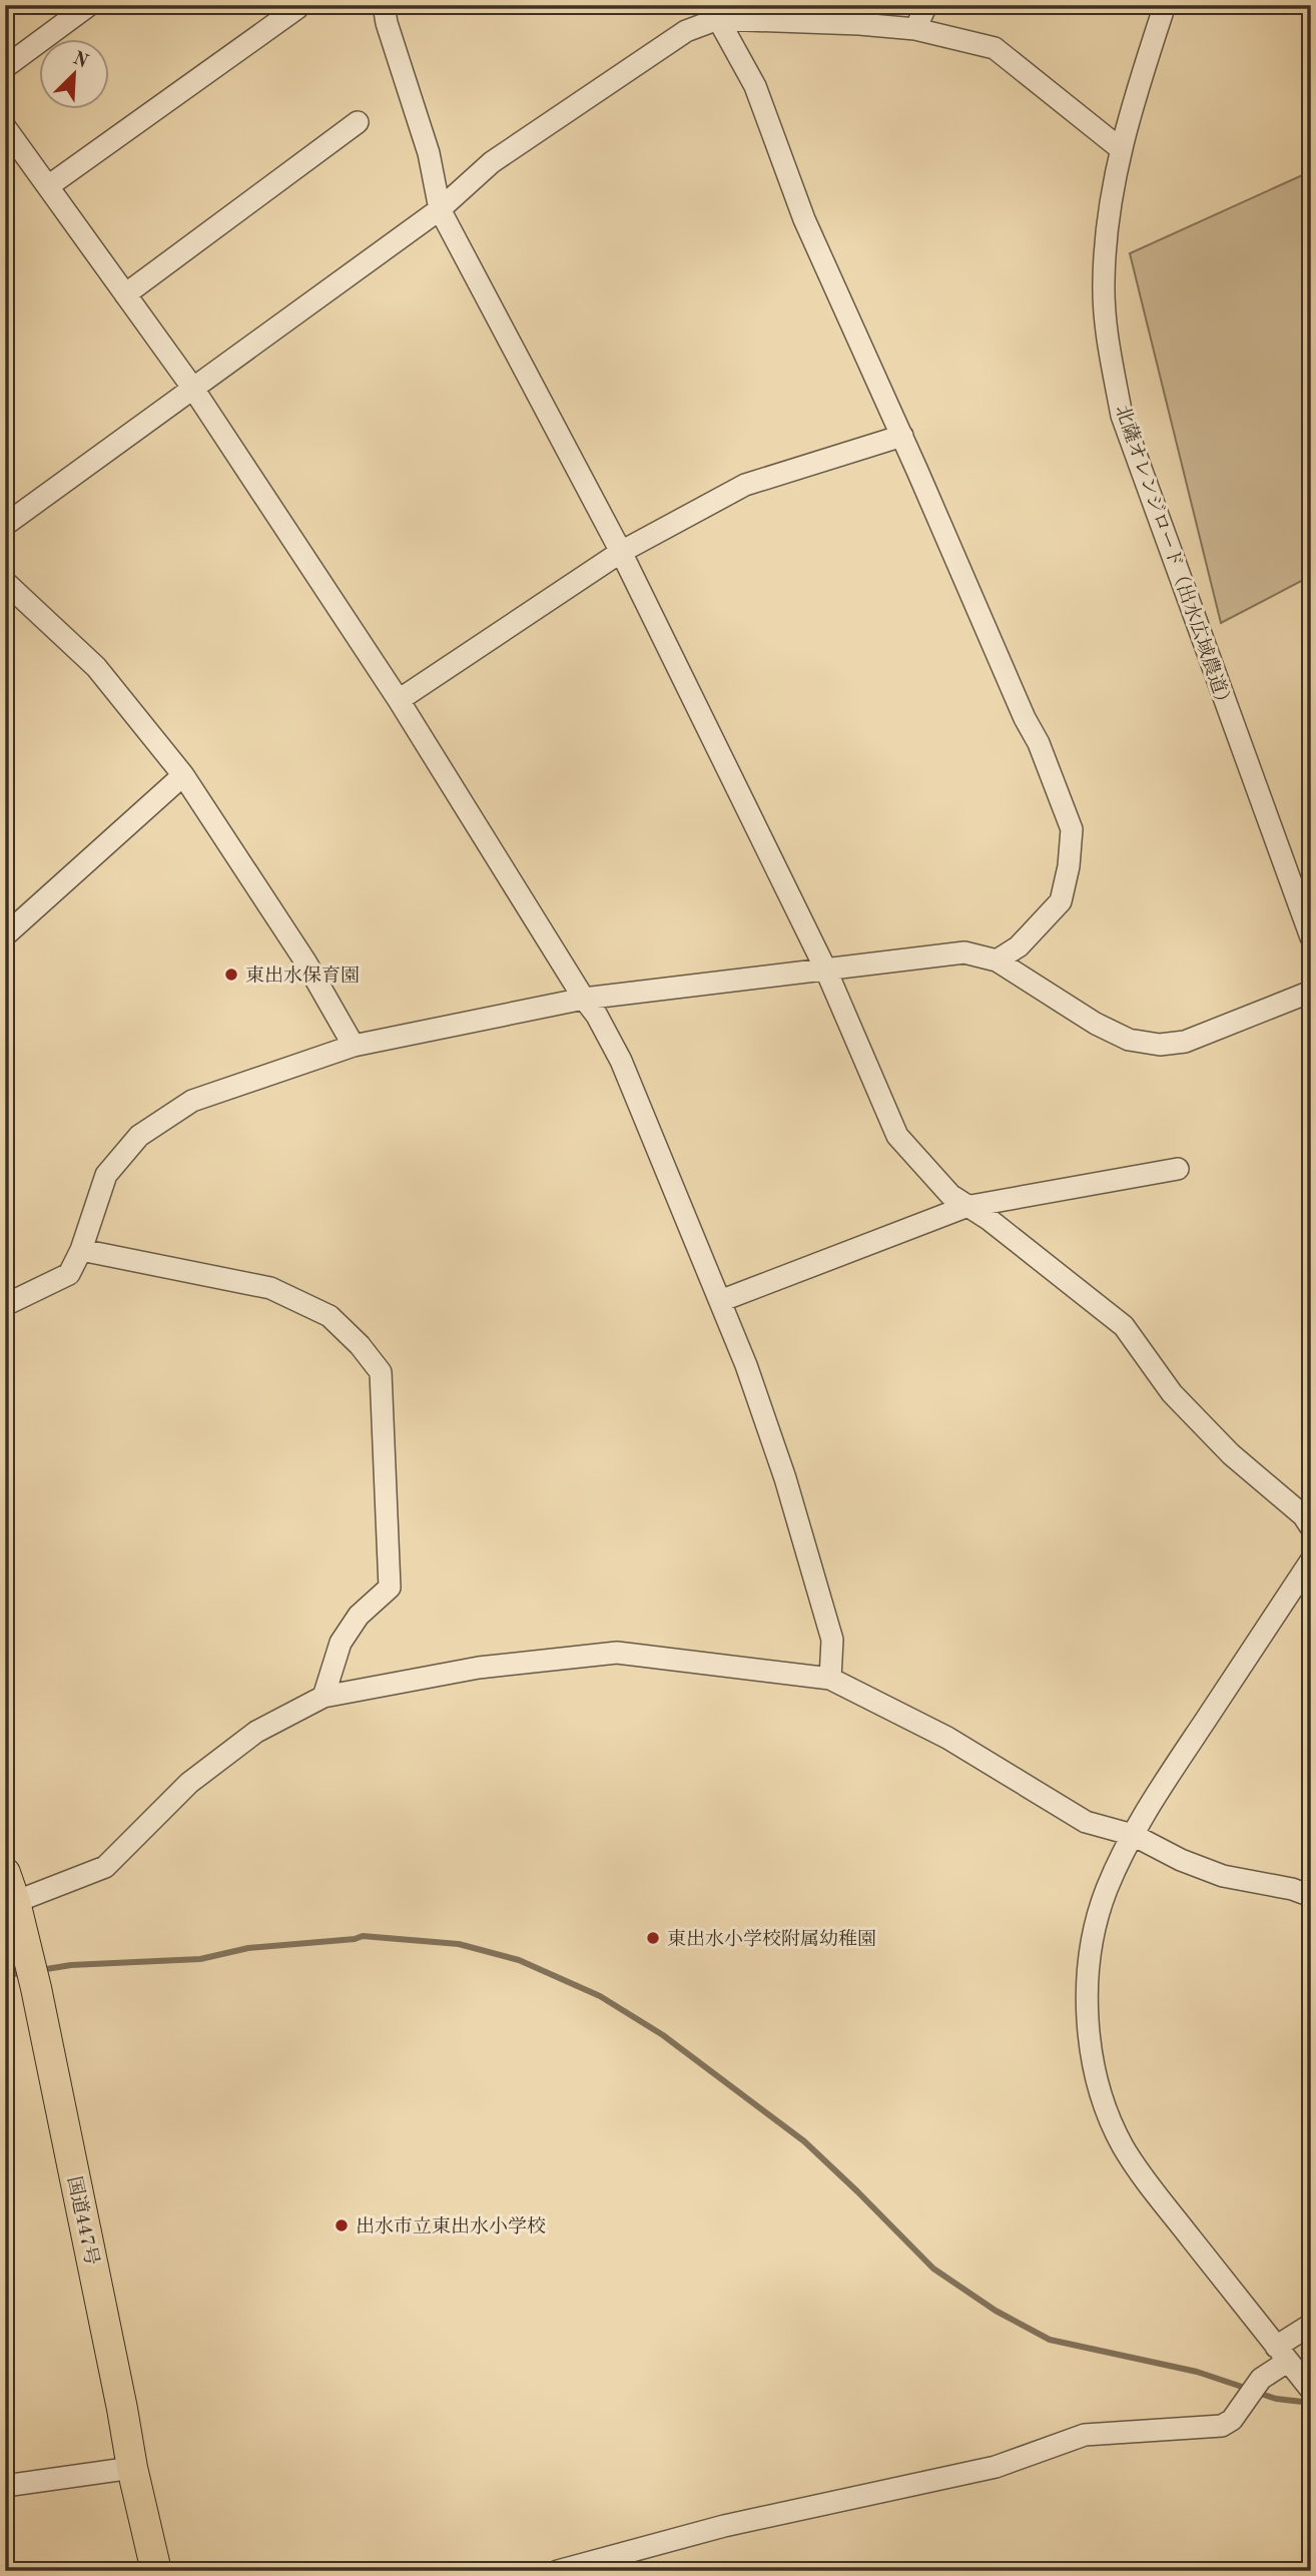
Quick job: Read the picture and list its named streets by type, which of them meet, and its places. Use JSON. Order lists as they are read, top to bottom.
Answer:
{
  "streets": {
    "highway": ["国道447号"],
    "street": ["北薩オレンジロード（出水広域農道）"]
  },
  "places": ["東出水保育園", "東出水小学校附属幼稚園", "出水市立東出水小学校"],
  "north": "top right"
}
